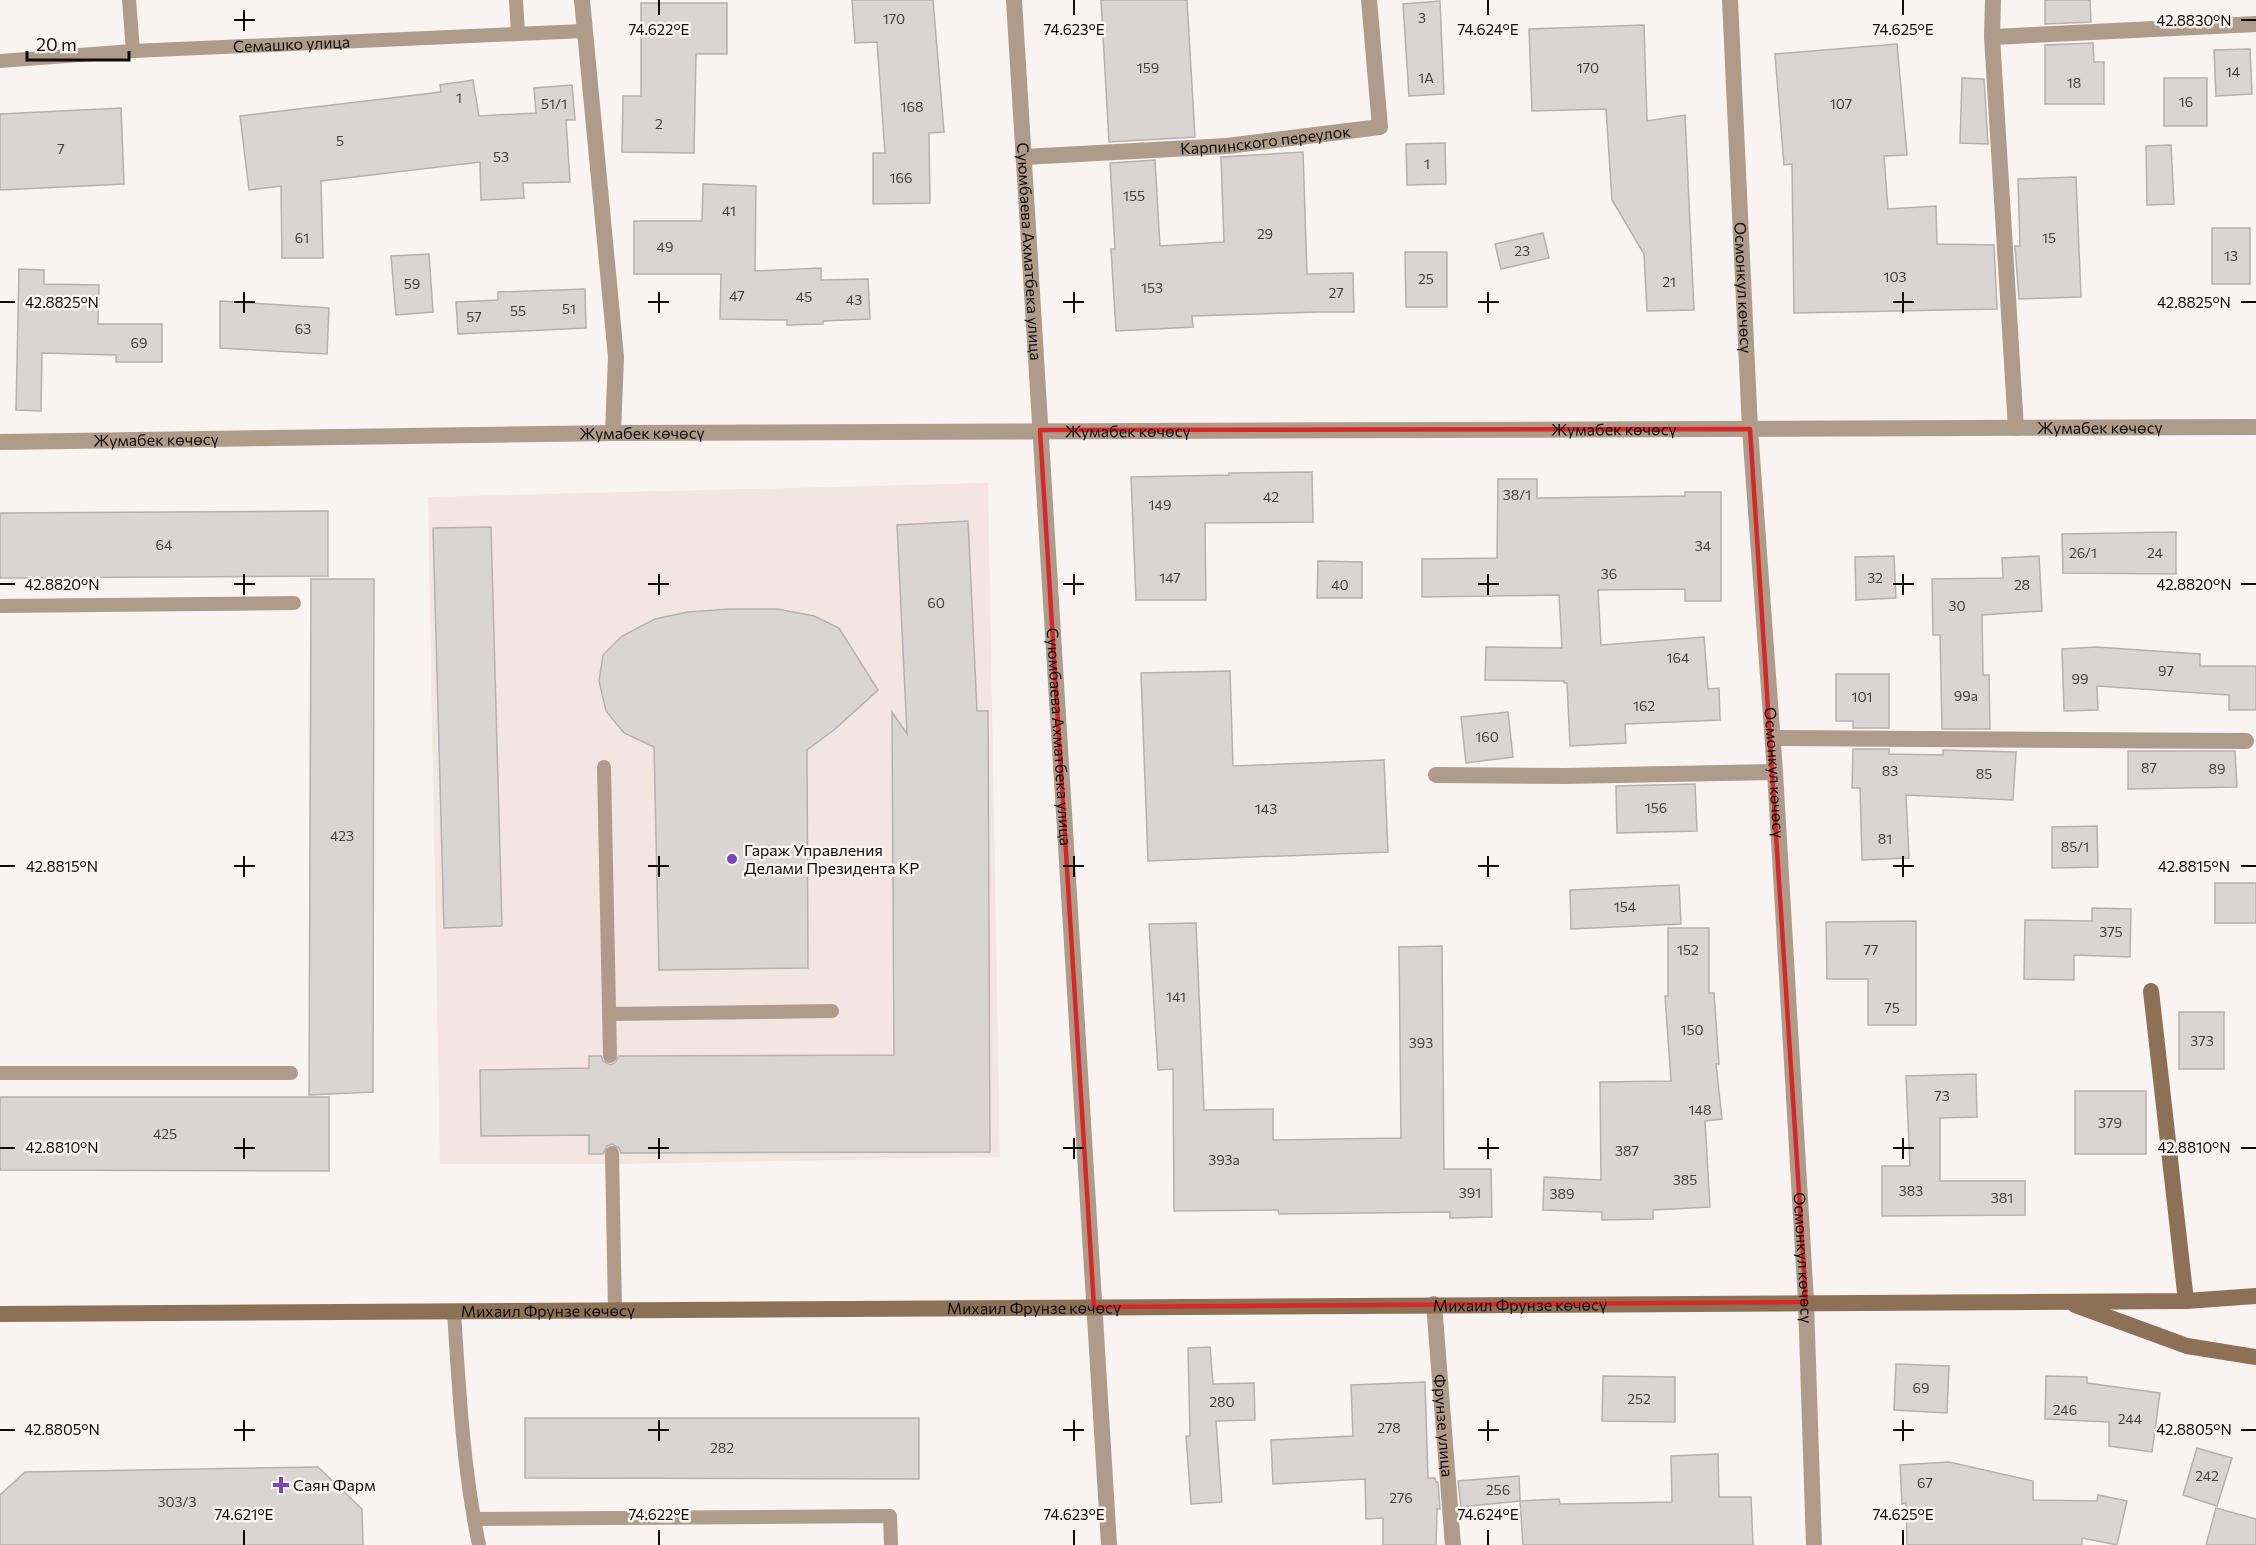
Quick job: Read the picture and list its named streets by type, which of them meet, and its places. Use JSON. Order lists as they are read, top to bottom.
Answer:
{
  "streets": {
    "main road": ["Михаил Фрунзе көчөсү"],
    "street": [
      "Карпинского переулок",
      "Суюмбаева Ахматбека улица",
      "Осмонкул көчөсү",
      "Жумабек көчөсү",
      "Фрунзе улица"
    ],
    "lane": ["Семашко улица"]
  },
  "crossings": [
    ["Карпинского переулок", "Суюмбаева Ахматбека улица"],
    ["Суюмбаева Ахматбека улица", "Жумабек көчөсү"],
    ["Суюмбаева Ахматбека улица", "Михаил Фрунзе көчөсү"],
    ["Осмонкул көчөсү", "Жумабек көчөсү"],
    ["Осмонкул көчөсү", "Михаил Фрунзе көчөсү"],
    ["Михаил Фрунзе көчөсү", "Фрунзе улица"]
  ],
  "places": {
    "other": ["Гараж Управления Делами Президента КР"],
    "health": ["Саян Фарм"]
  },
  "house_numbers": [
    "3",
    "170",
    "159",
    "170",
    "14",
    "1А",
    "18",
    "1",
    "16",
    "51/1",
    "107",
    "168",
    "2",
    "5",
    "7",
    "53",
    "1",
    "166",
    "155",
    "41",
    "29",
    "61",
    "15",
    "49",
    "23",
    "13",
    "103",
    "25",
    "21",
    "59",
    "153",
    "27",
    "47",
    "45",
    "43",
    "51",
    "55",
    "57",
    "63",
    "69",
    "38/1",
    "42",
    "149",
    "64",
    "34",
    "26/1",
    "24",
    "36",
    "147",
    "32",
    "40",
    "28",
    "60",
    "30",
    "164",
    "97",
    "99",
    "99а",
    "101",
    "162",
    "160",
    "87",
    "89",
    "83",
    "85",
    "156",
    "143",
    "423",
    "81",
    "85/1",
    "154",
    "375",
    "152",
    "77",
    "141",
    "75",
    "150",
    "373",
    "393",
    "73",
    "148",
    "379",
    "425",
    "387",
    "393а",
    "385",
    "383",
    "391",
    "389",
    "381",
    "69",
    "252",
    "280",
    "246",
    "244",
    "278",
    "282",
    "242",
    "67",
    "256",
    "276",
    "303/3"
  ],
  "scale_bar": "20 m",
  "coordinates": [
    "42.8830°N",
    "74.622°E",
    "74.623°E",
    "74.624°E",
    "74.625°E",
    "42.8825°N",
    "42.8820°N",
    "42.8815°N",
    "42.8810°N",
    "42.8805°N",
    "74.621°E"
  ]
}
